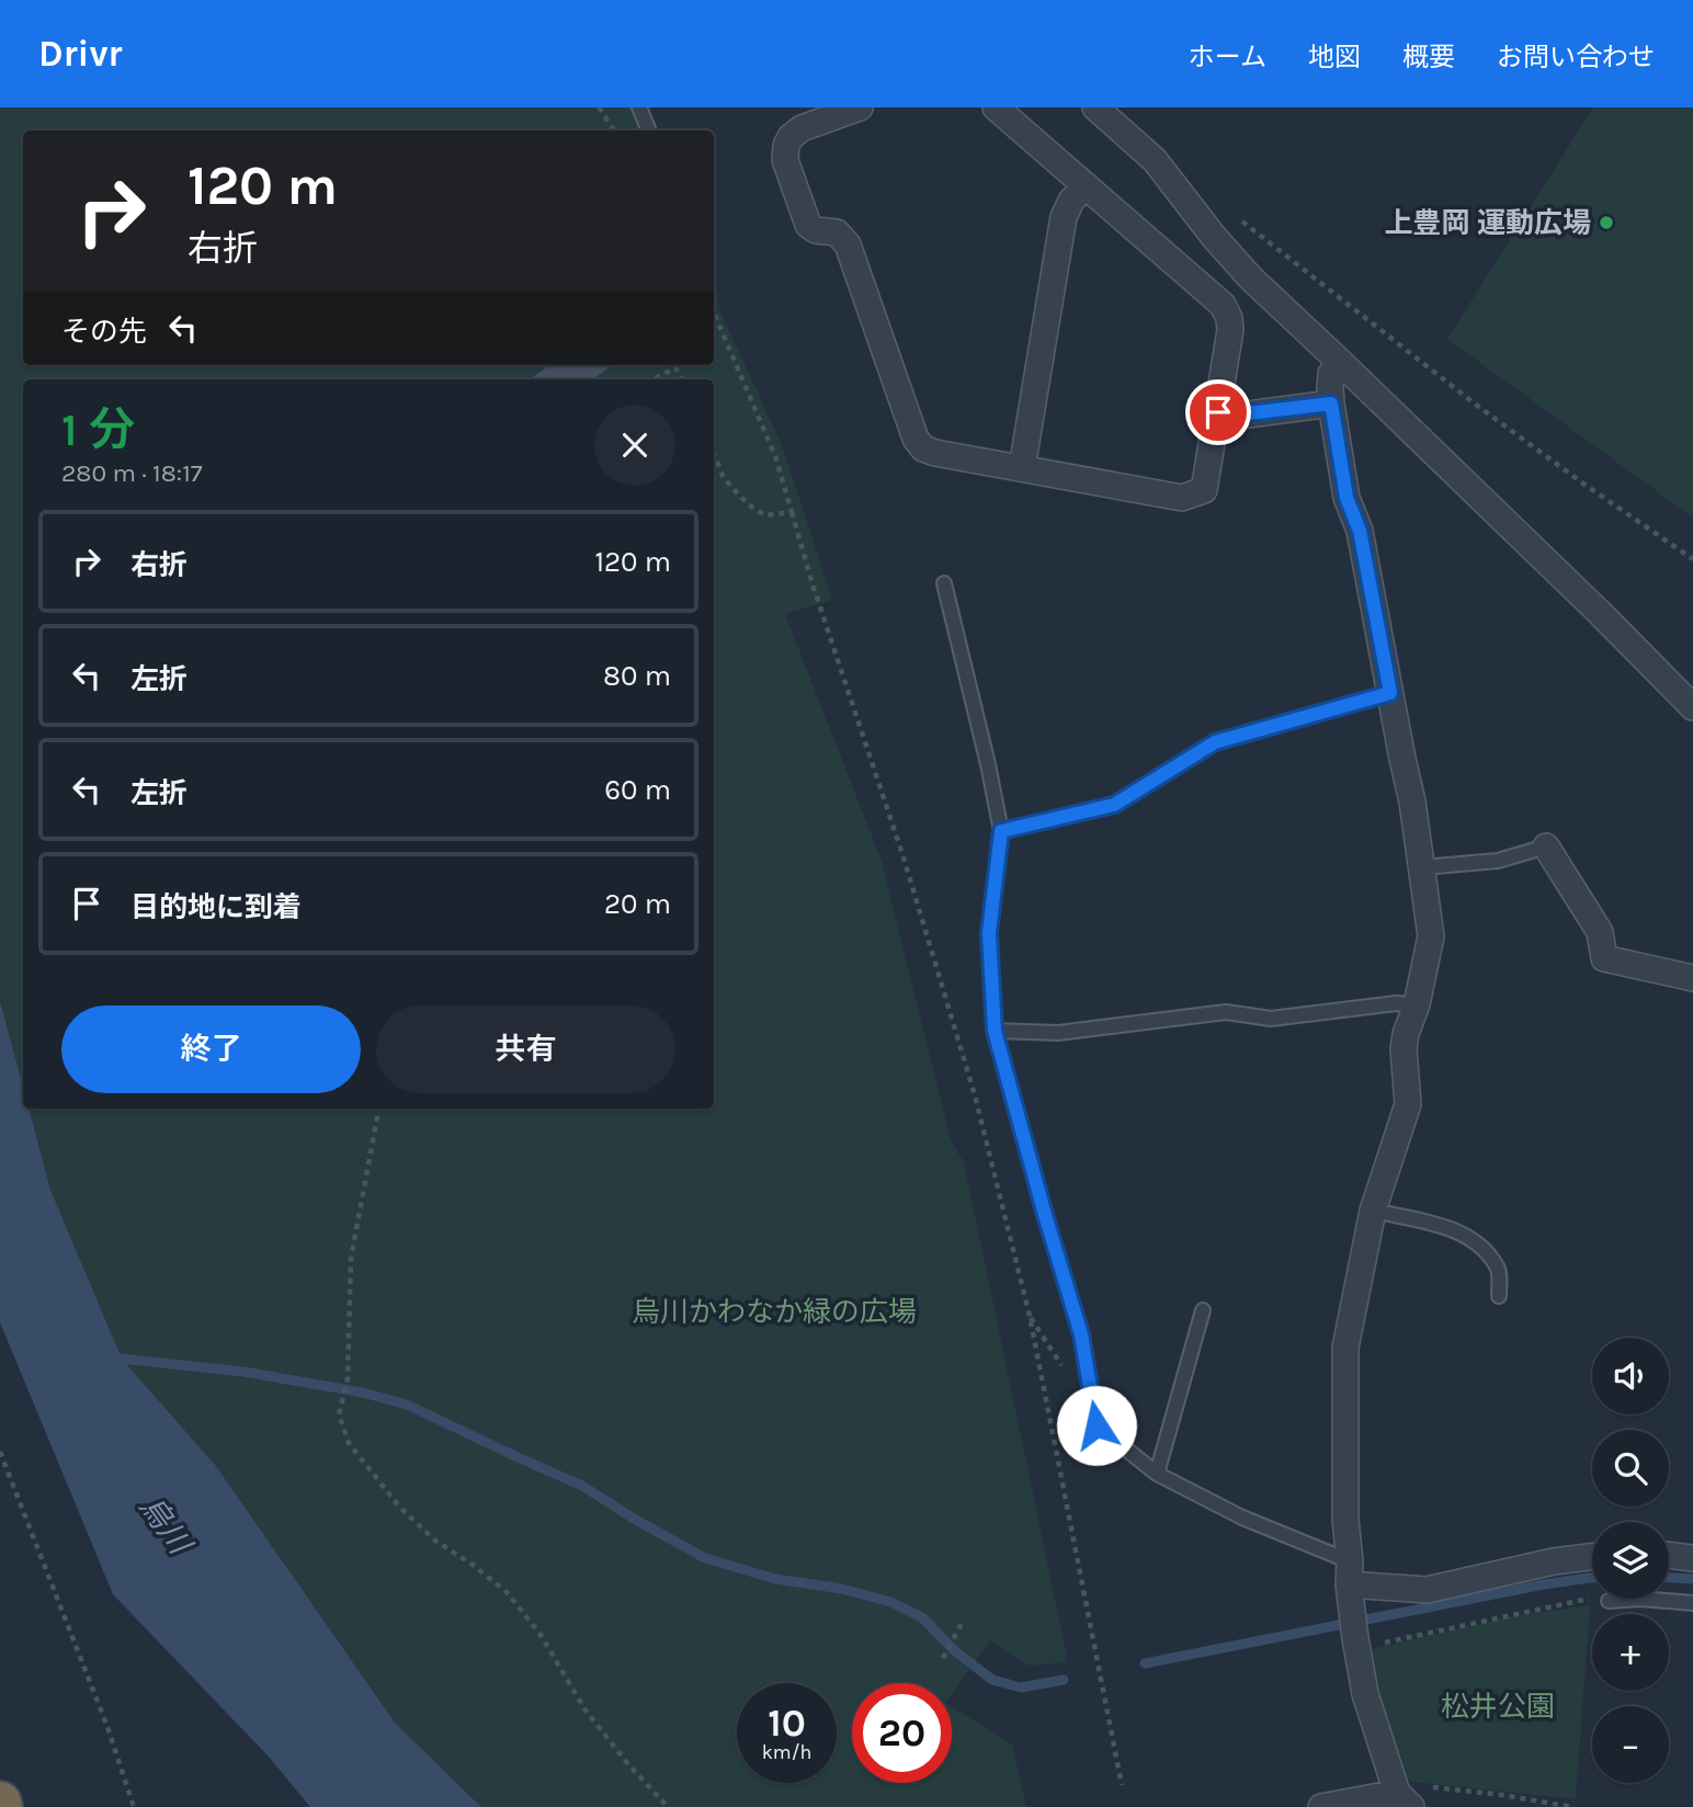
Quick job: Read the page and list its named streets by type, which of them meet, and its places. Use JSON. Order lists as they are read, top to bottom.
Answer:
{
  "water": ["烏川"],
  "parks": ["烏川かわなか緑の広場", "松井公園"],
  "places": ["上豊岡 運動広場"],
  "page": {
    "header": "Drivr",
    "nav": [
      "ホーム",
      "地図",
      "概要",
      "お問い合わせ"
    ],
    "turn": ["120 m", "右折"],
    "then": "その先",
    "heading": ["1 分", "280 m · 18:17"],
    "list": [
      {
        "name": "右折",
        "value": "120 m"
      },
      {
        "name": "左折",
        "value": "80 m"
      },
      {
        "name": "左折",
        "value": "60 m"
      },
      {
        "name": "目的地に到着",
        "value": "20 m"
      }
    ],
    "buttons": ["終了", "共有"],
    "map_buttons": ["+", "−"],
    "speed": "10 km/h",
    "limit": "20"
  }
}
